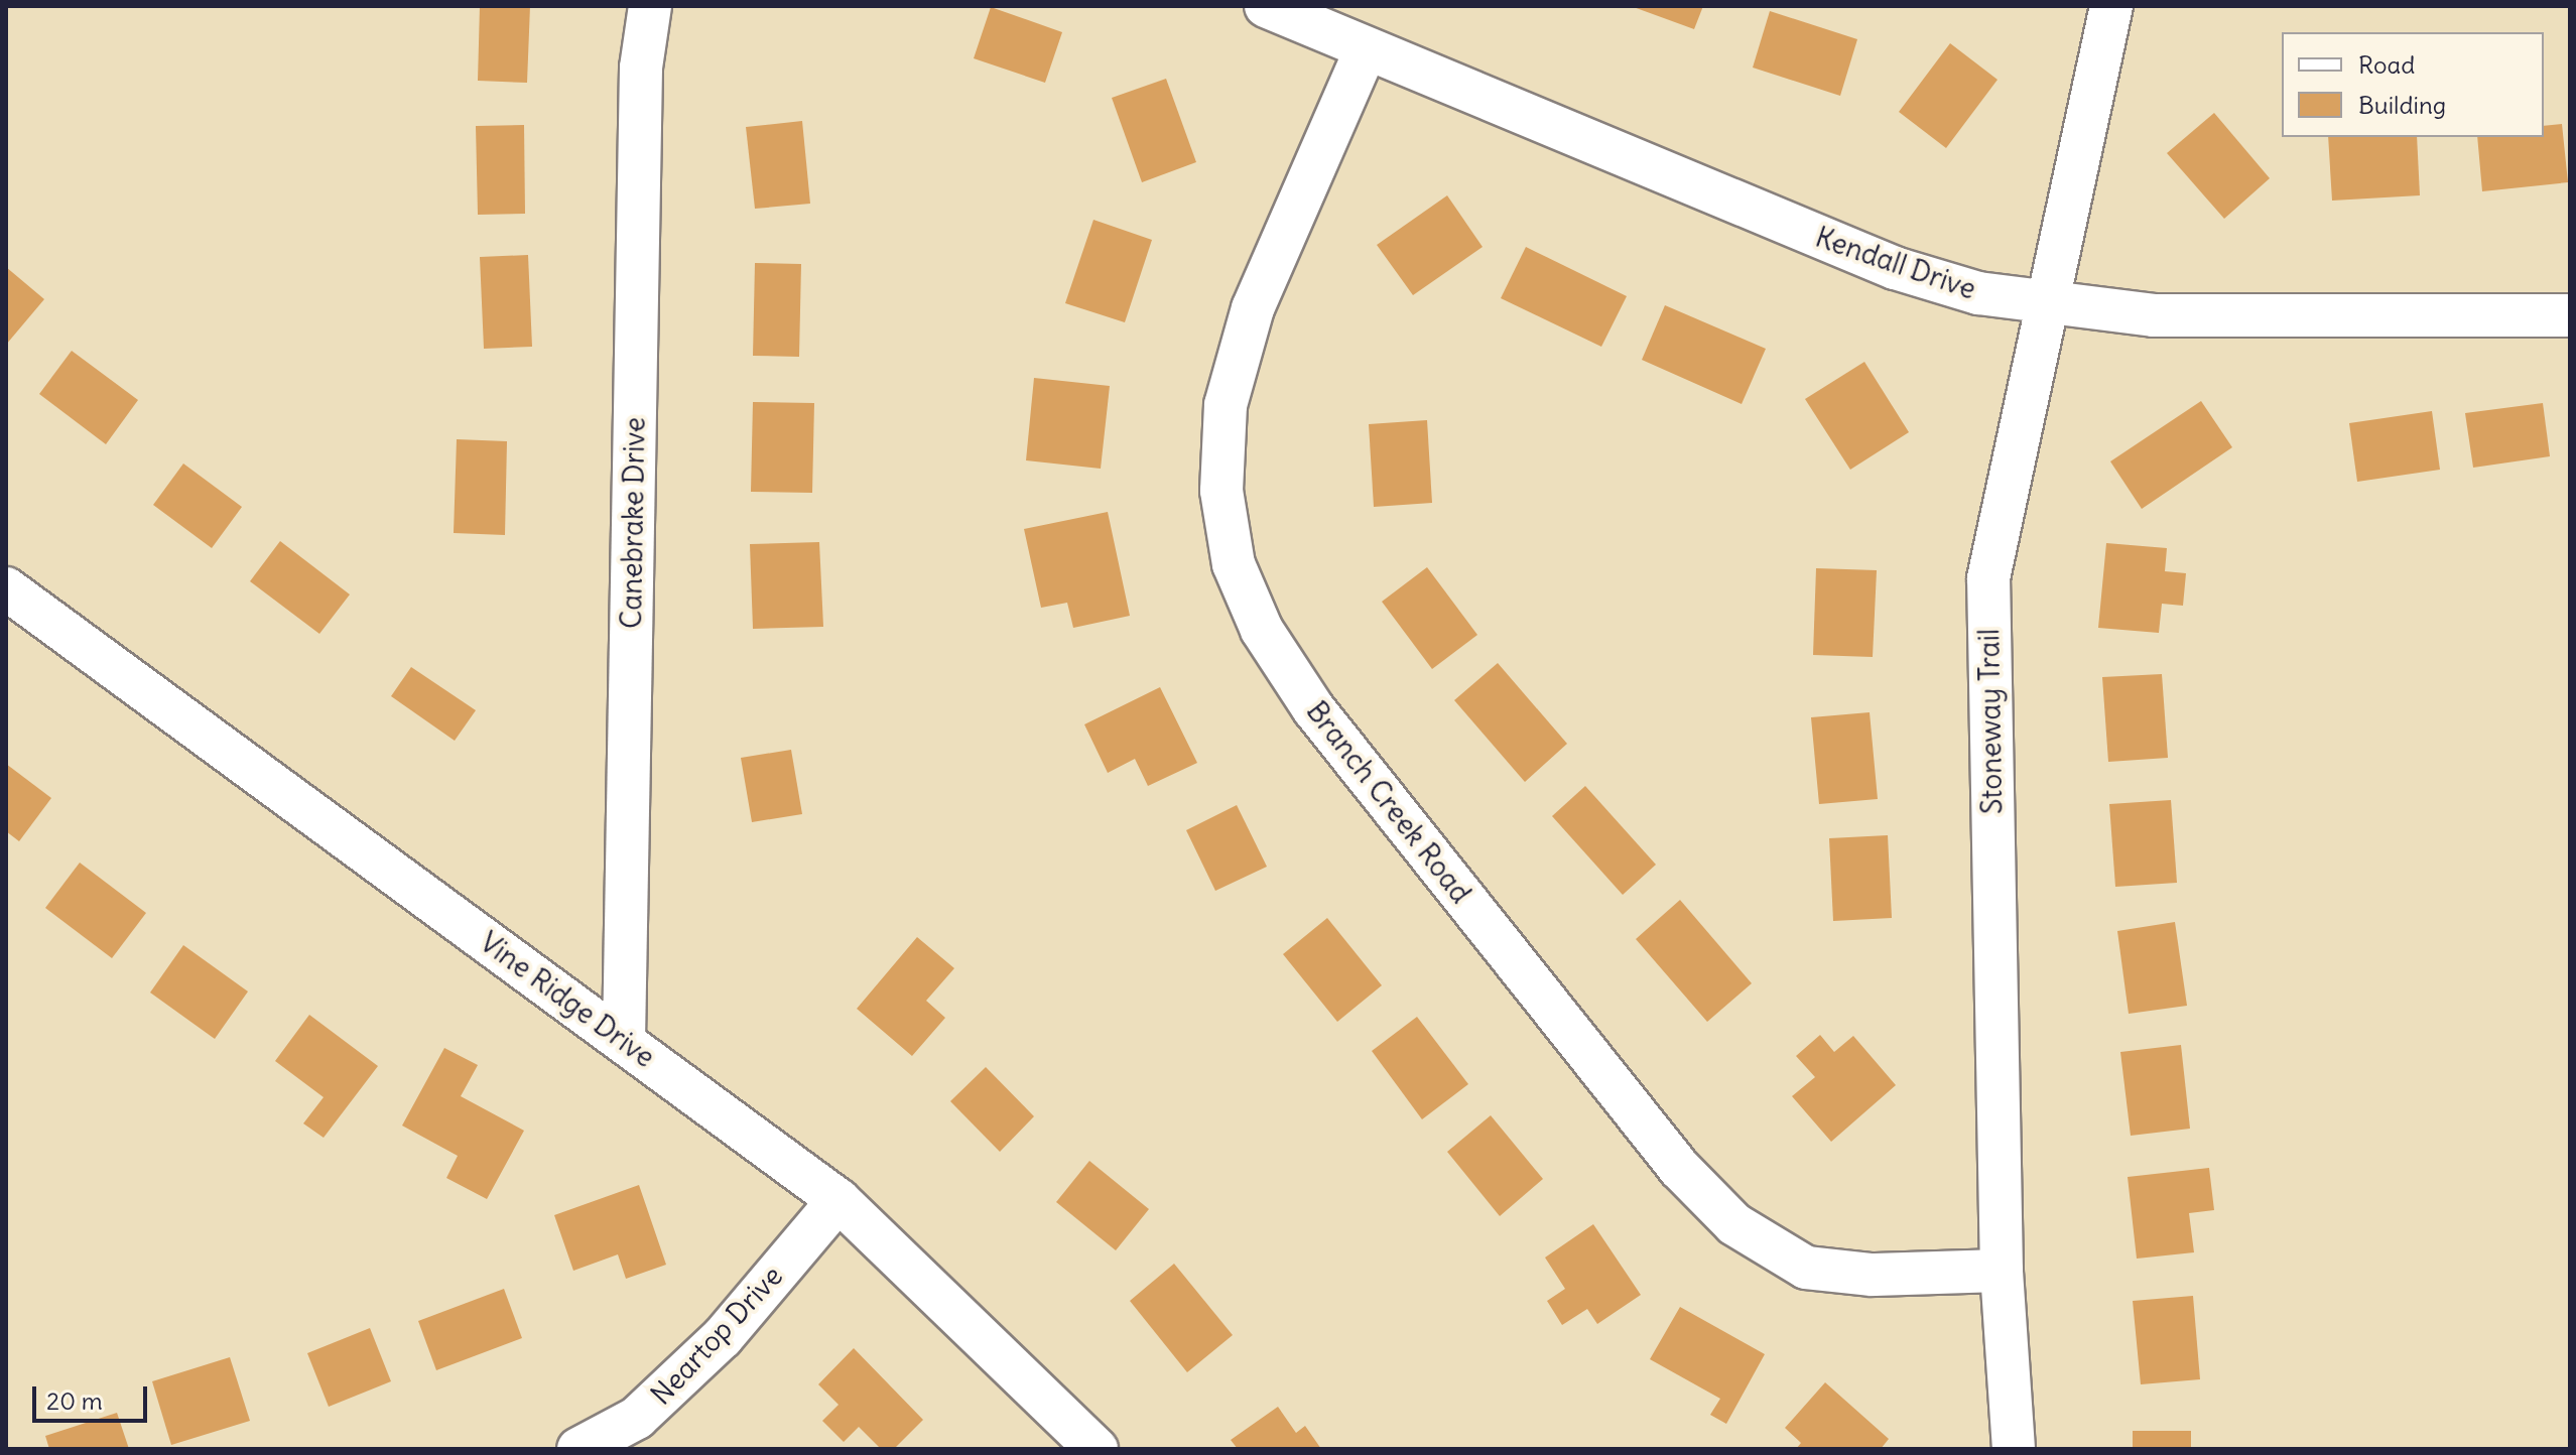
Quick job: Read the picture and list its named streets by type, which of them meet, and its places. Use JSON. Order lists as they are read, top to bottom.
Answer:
{
  "streets": {
    "street": [
      "Kendall Drive",
      "Canebrake Drive",
      "Stoneway Trail",
      "Branch Creek Road",
      "Vine Ridge Drive",
      "Neartop Drive"
    ]
  },
  "crossings": [
    ["Kendall Drive", "Stoneway Trail"],
    ["Kendall Drive", "Branch Creek Road"],
    ["Canebrake Drive", "Vine Ridge Drive"],
    ["Stoneway Trail", "Branch Creek Road"],
    ["Vine Ridge Drive", "Neartop Drive"]
  ],
  "legend": ["Road", "Building"],
  "scale_bar": "20 m"
}
